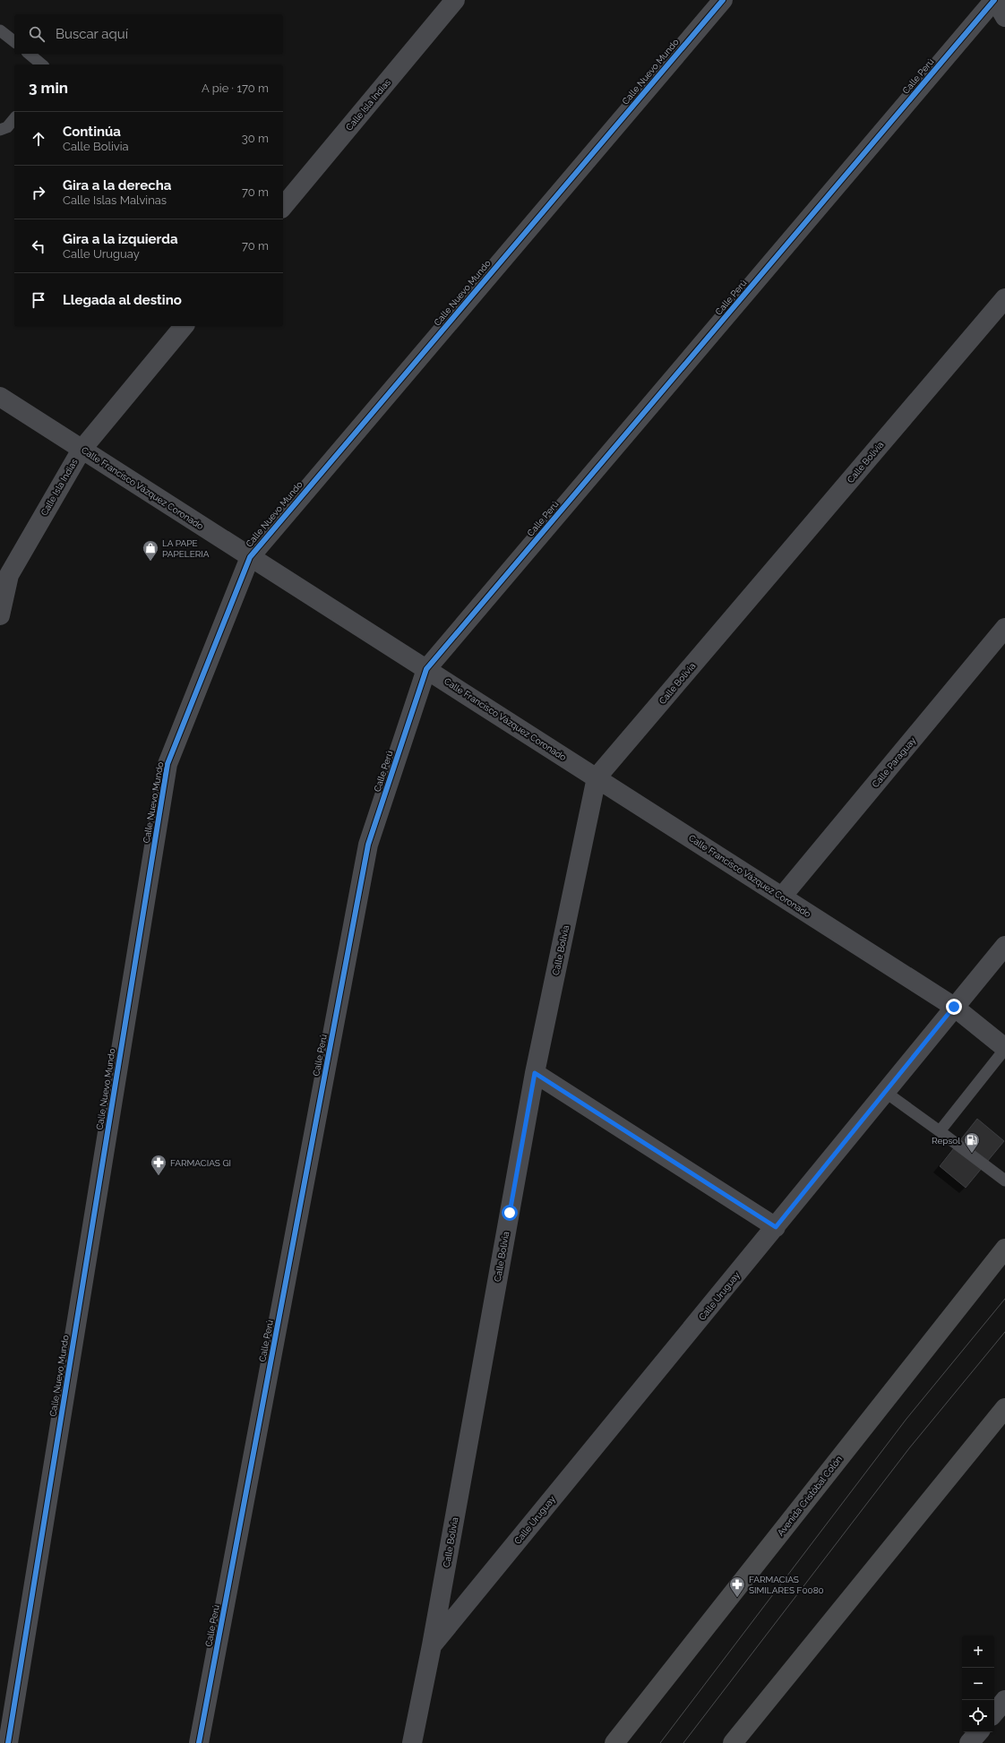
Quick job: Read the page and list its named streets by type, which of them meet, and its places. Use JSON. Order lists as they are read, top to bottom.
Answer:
{
  "streets": {
    "main road": ["Avenida Cristóbal Colón"],
    "street": [
      "Calle Nuevo Mundo",
      "Calle Perú",
      "Calle Isla Indias",
      "Calle Bolivia",
      "Calle Francisco Vázquez Coronado",
      "Calle Paraguay",
      "Calle Uruguay"
    ]
  },
  "crossings": [
    ["Calle Nuevo Mundo", "Calle Francisco Vázquez Coronado"],
    ["Calle Perú", "Calle Francisco Vázquez Coronado"],
    ["Calle Isla Indias", "Calle Francisco Vázquez Coronado"],
    ["Calle Bolivia", "Calle Francisco Vázquez Coronado"],
    ["Calle Bolivia", "Calle Uruguay"],
    ["Calle Francisco Vázquez Coronado", "Calle Paraguay"],
    ["Calle Francisco Vázquez Coronado", "Calle Uruguay"]
  ],
  "places": {
    "shop": ["LA PAPE PAPELERIA"],
    "fuel station": ["Repsol"],
    "pharmacy": ["FARMACIAS GI", "FARMACIAS SIMILARES F0080"]
  },
  "page": {
    "search": "Buscar aquí",
    "heading": ["3 min", "A pie · 170 m"],
    "list": [
      ["Continúa", "Calle Bolivia", "30 m"],
      ["Gira a la derecha", "Calle Islas Malvinas", "70 m"],
      ["Gira a la izquierda", "Calle Uruguay", "70 m"],
      "Llegada al destino"
    ],
    "map_buttons": ["+", "−"]
  }
}
